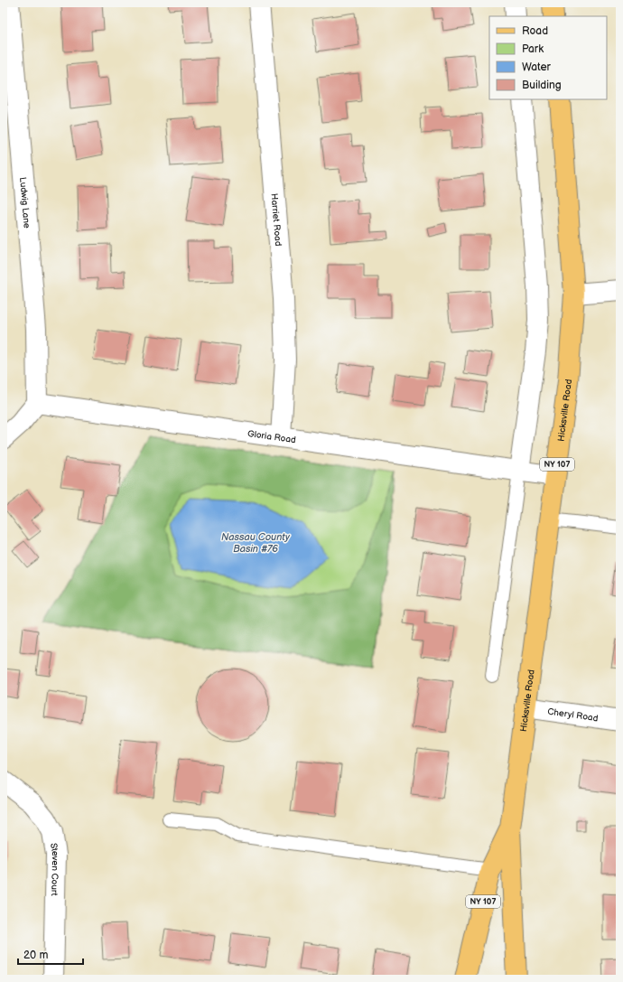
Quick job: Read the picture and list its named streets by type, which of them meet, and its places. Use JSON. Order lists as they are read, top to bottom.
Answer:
{
  "streets": {
    "main road": ["Hicksville Road", "NY 107"],
    "street": [
      "Ludwig Lane",
      "Harriet Road",
      "Gloria Road",
      "Cheryl Road",
      "Steven Court"
    ]
  },
  "crossings": [
    ["Ludwig Lane", "Gloria Road"],
    ["Harriet Road", "Gloria Road"],
    ["Hicksville Road", "Gloria Road"],
    ["Hicksville Road", "Cheryl Road"]
  ],
  "water": ["Nassau County Basin #76"],
  "legend": [
    "Road",
    "Park",
    "Water",
    "Building"
  ],
  "scale_bar": "20 m"
}
